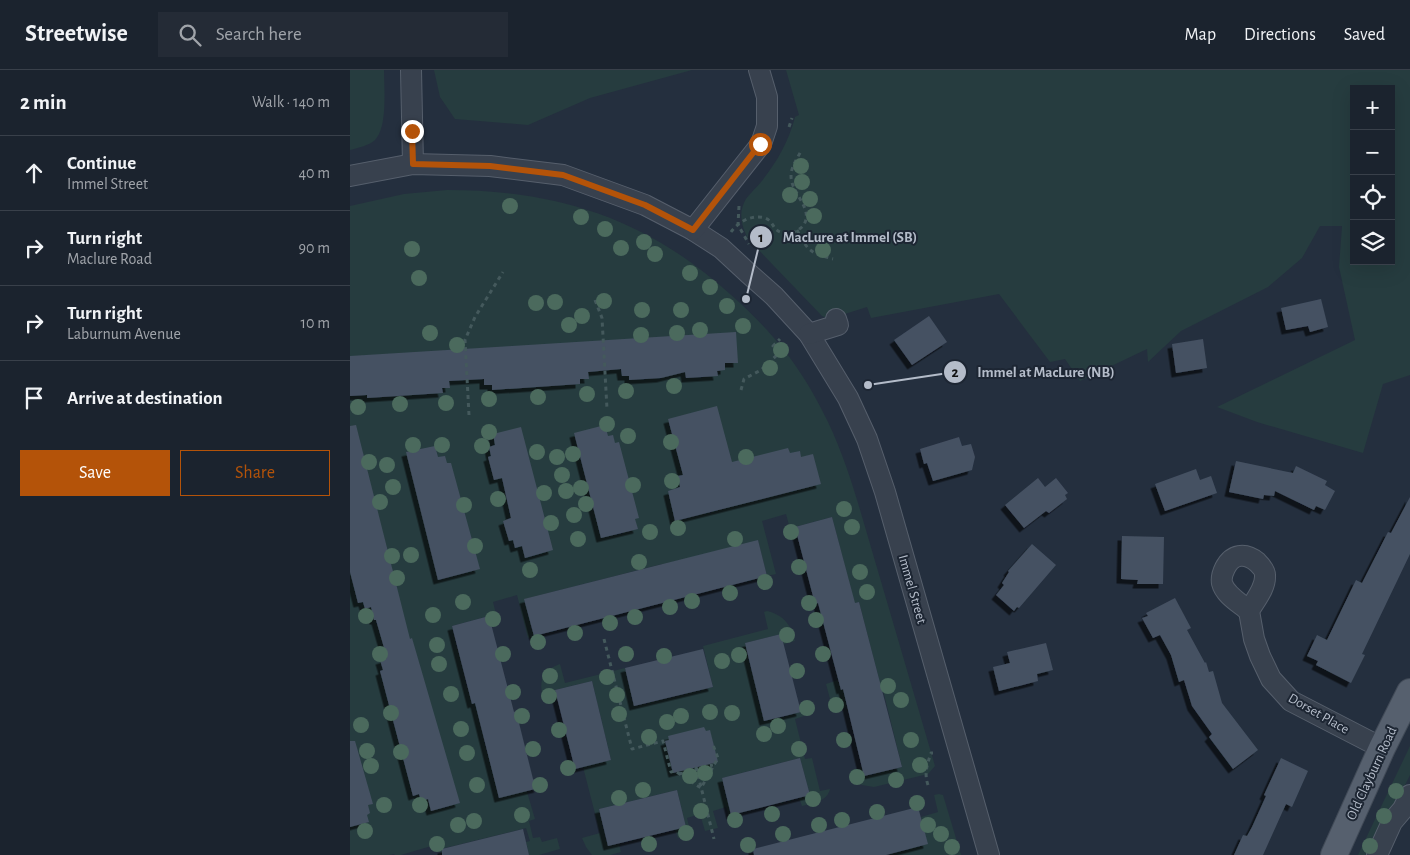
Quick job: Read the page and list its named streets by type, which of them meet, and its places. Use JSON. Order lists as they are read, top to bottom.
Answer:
{
  "streets": {
    "main road": ["Old Clayburn Road"],
    "street": ["Immel Street", "Dorset Place"]
  },
  "crossings": [
    ["Dorset Place", "Old Clayburn Road"]
  ],
  "places": ["MacLure at Immel (SB)", "Immel at MacLure (NB)"],
  "page": {
    "header": "Streetwise",
    "search": "Search here",
    "nav": ["Map", "Directions", "Saved"],
    "heading": ["2 min", "Walk · 140 m"],
    "map_buttons": ["+", "−"],
    "list": [
      ["Continue", "Immel Street", "40 m"],
      ["Turn right", "Maclure Road", "90 m"],
      ["Turn right", "Laburnum Avenue", "10 m"],
      "Arrive at destination"
    ],
    "buttons": ["Save", "Share"]
  }
}
